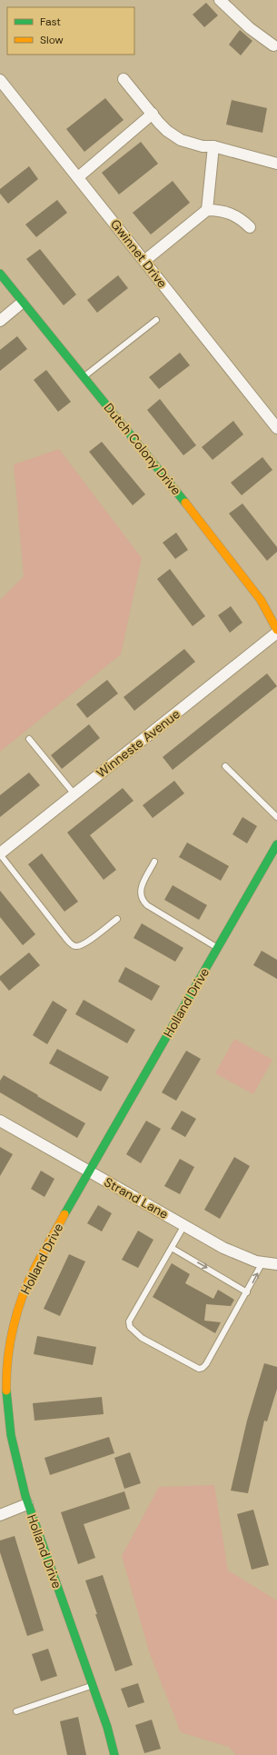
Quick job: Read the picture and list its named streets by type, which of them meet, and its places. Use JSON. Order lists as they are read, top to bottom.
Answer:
{
  "streets": {
    "street": [
      "Gwinnet Drive",
      "Dutch Colony Drive",
      "Winneste Avenue",
      "Holland Drive",
      "Strand Lane"
    ]
  },
  "crossings": [
    ["Holland Drive", "Strand Lane"]
  ],
  "legend": ["Fast", "Slow"]
}
